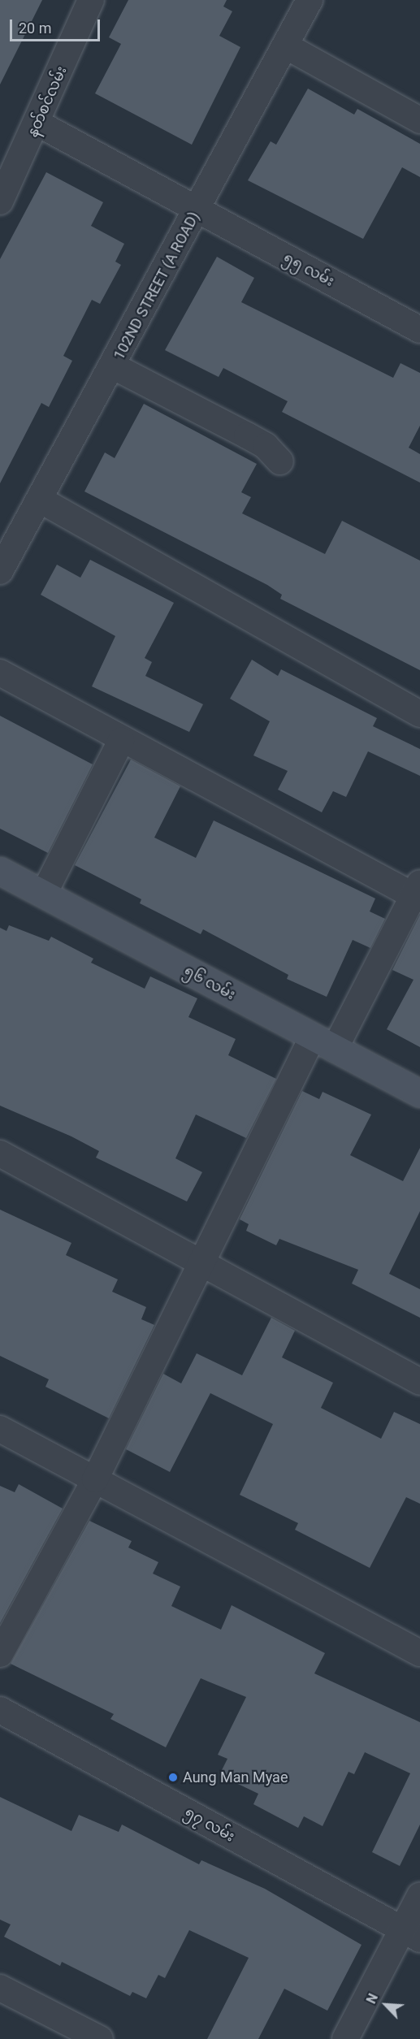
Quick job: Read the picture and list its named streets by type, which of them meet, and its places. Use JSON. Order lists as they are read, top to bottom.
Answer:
{
  "streets": {
    "street": [
      "နတ်စင်လမ်း",
      "၅၅ လမ်း",
      "102ND STREET (A ROAD)",
      "၅၆ လမ်း",
      "၅၇ လမ်း"
    ]
  },
  "crossings": [
    ["နတ်စင်လမ်း", "၅၅ လမ်း"],
    ["၅၅ လမ်း", "102ND STREET (A ROAD)"]
  ],
  "places": ["Aung Man Myae"],
  "scale_bar": "20 m",
  "north": "top left"
}
